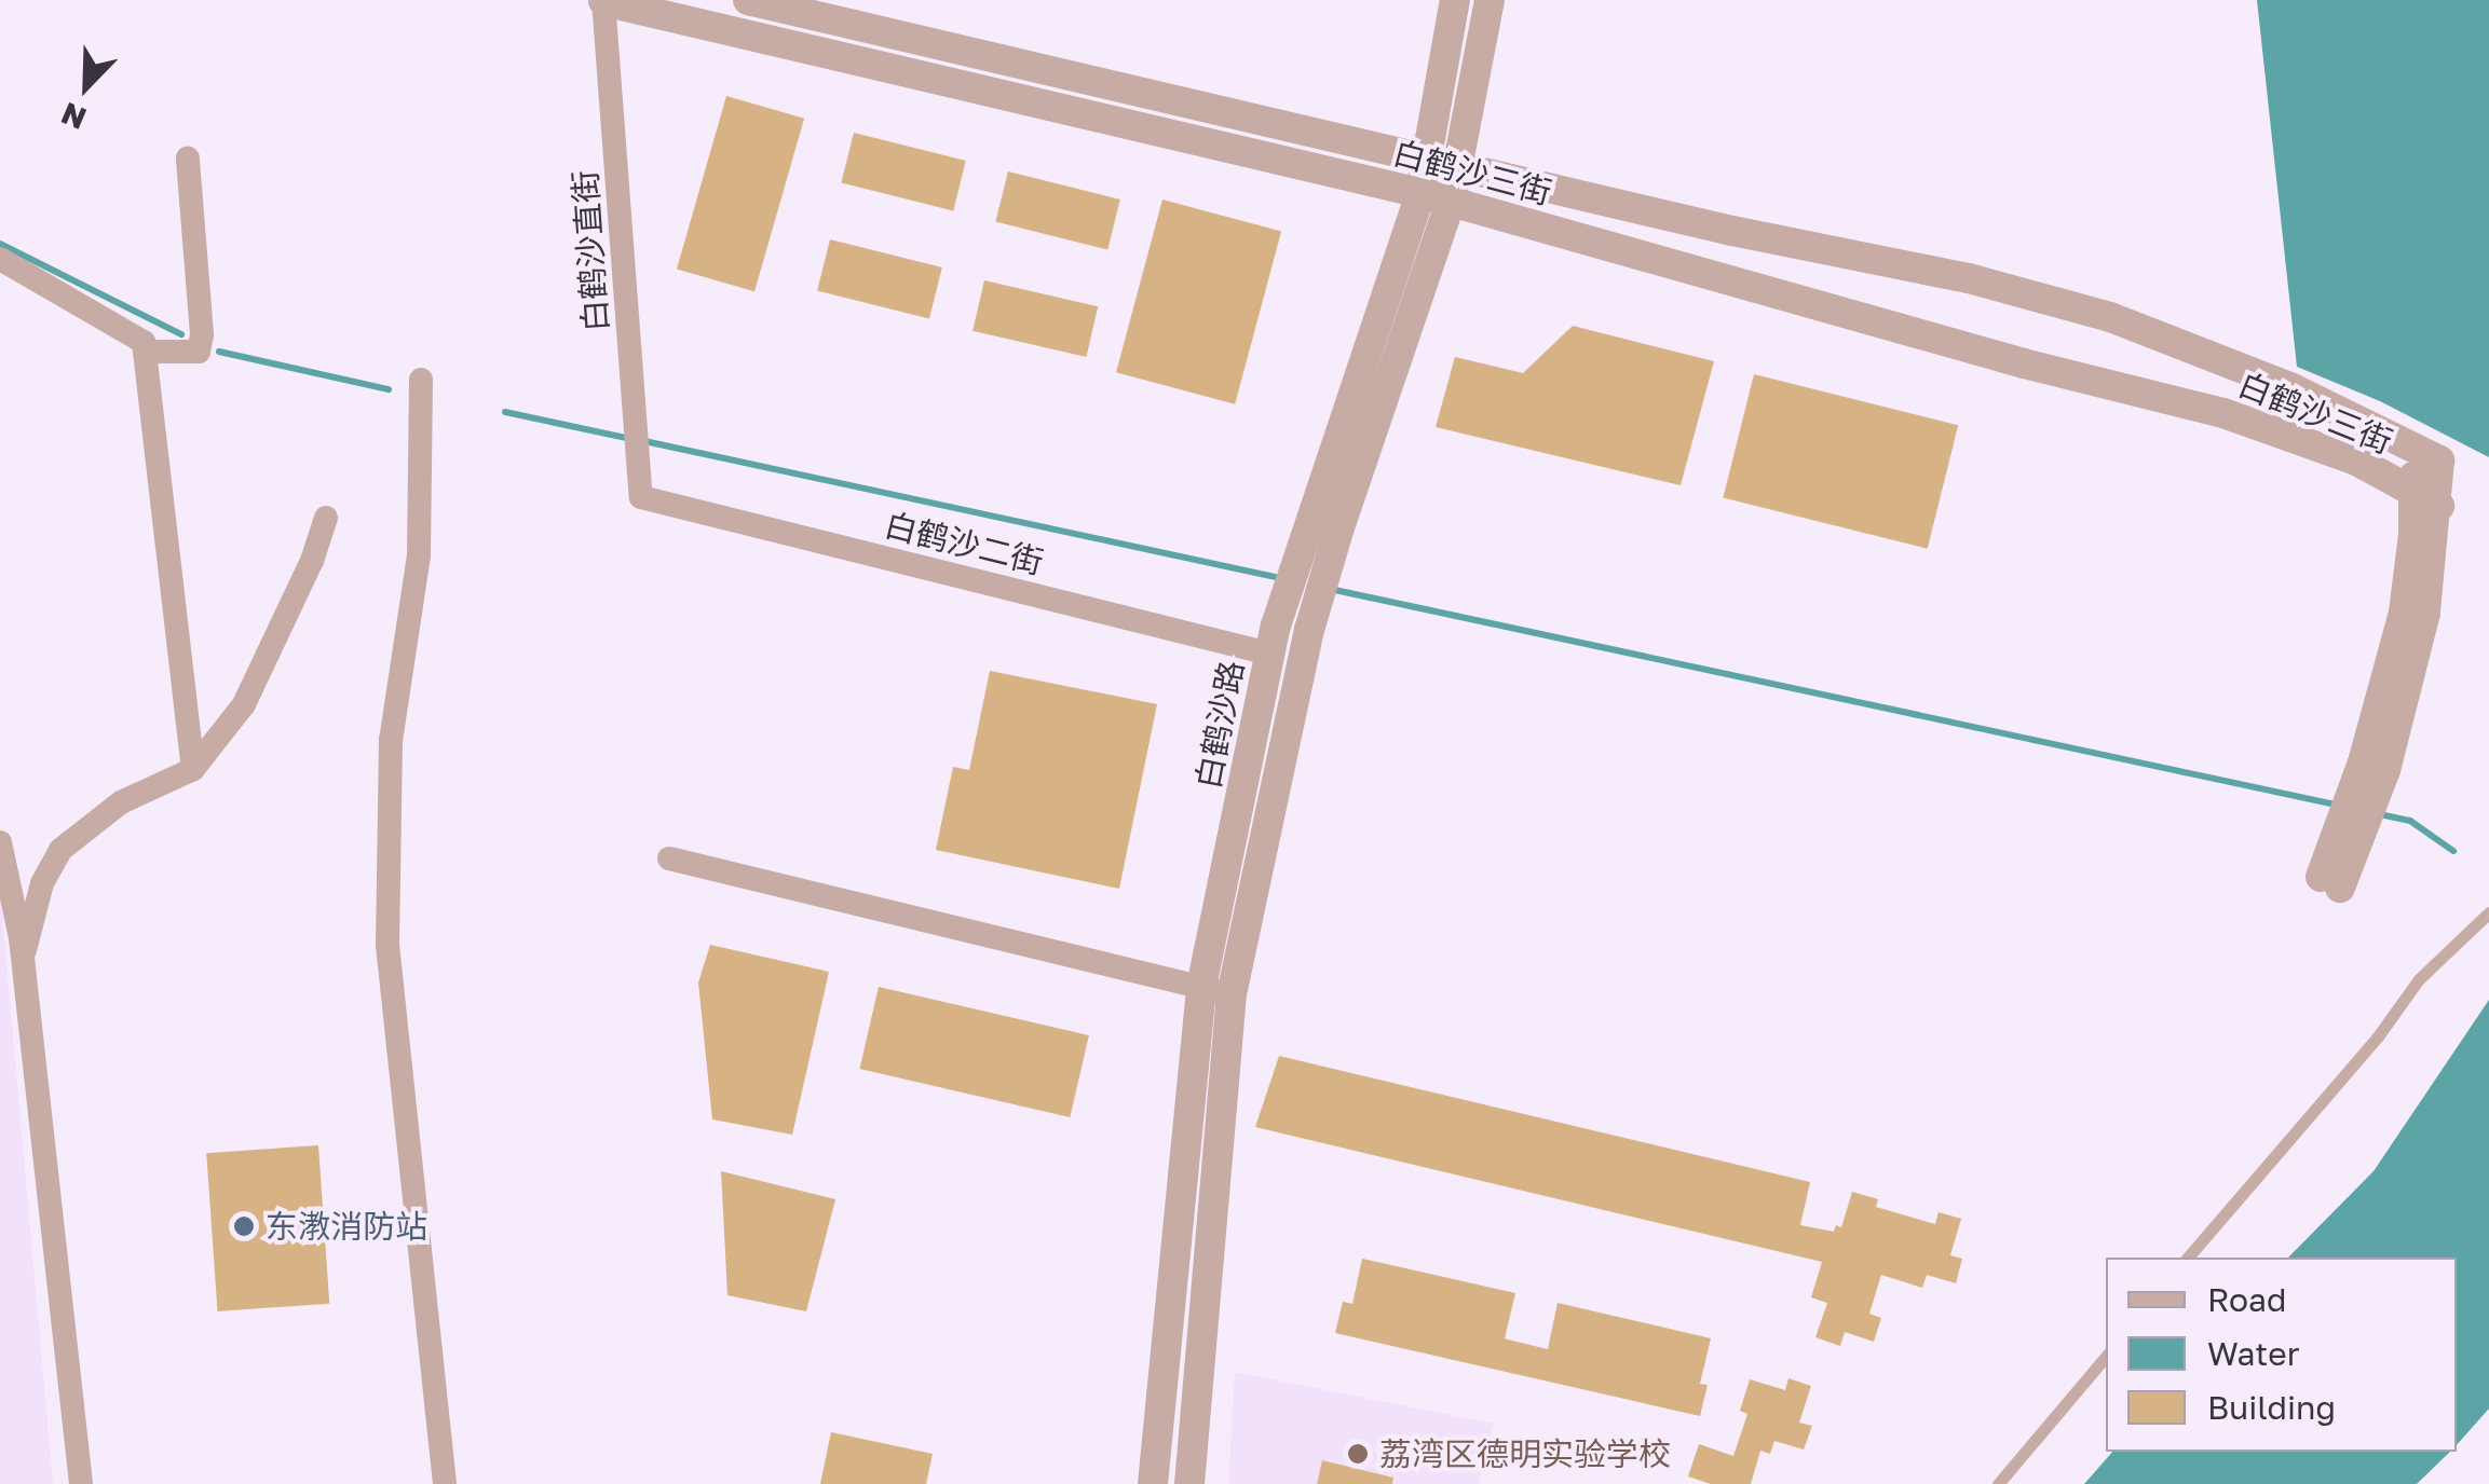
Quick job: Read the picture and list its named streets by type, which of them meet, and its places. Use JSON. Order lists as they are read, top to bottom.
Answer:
{
  "streets": {
    "street": [
      "白鹤沙三街",
      "白鹤沙直街",
      "白鹤沙二街",
      "白鹤沙路"
    ]
  },
  "crossings": [
    ["白鹤沙三街", "白鹤沙直街"],
    ["白鹤沙三街", "白鹤沙路"],
    ["白鹤沙直街", "白鹤沙二街"],
    ["白鹤沙二街", "白鹤沙路"]
  ],
  "places": ["东漖消防站", "荔湾区德明实验学校"],
  "legend": ["Road", "Water", "Building"],
  "north": "bottom left"
}
